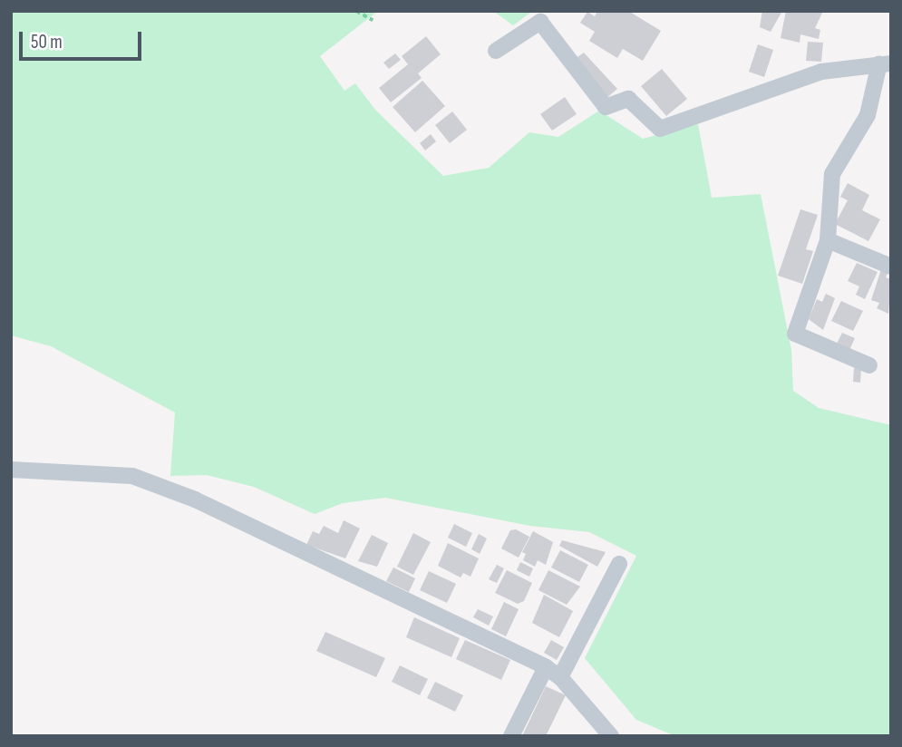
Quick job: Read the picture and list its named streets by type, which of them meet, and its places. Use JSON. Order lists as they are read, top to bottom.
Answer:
{
  "scale_bar": "50 m"
}
